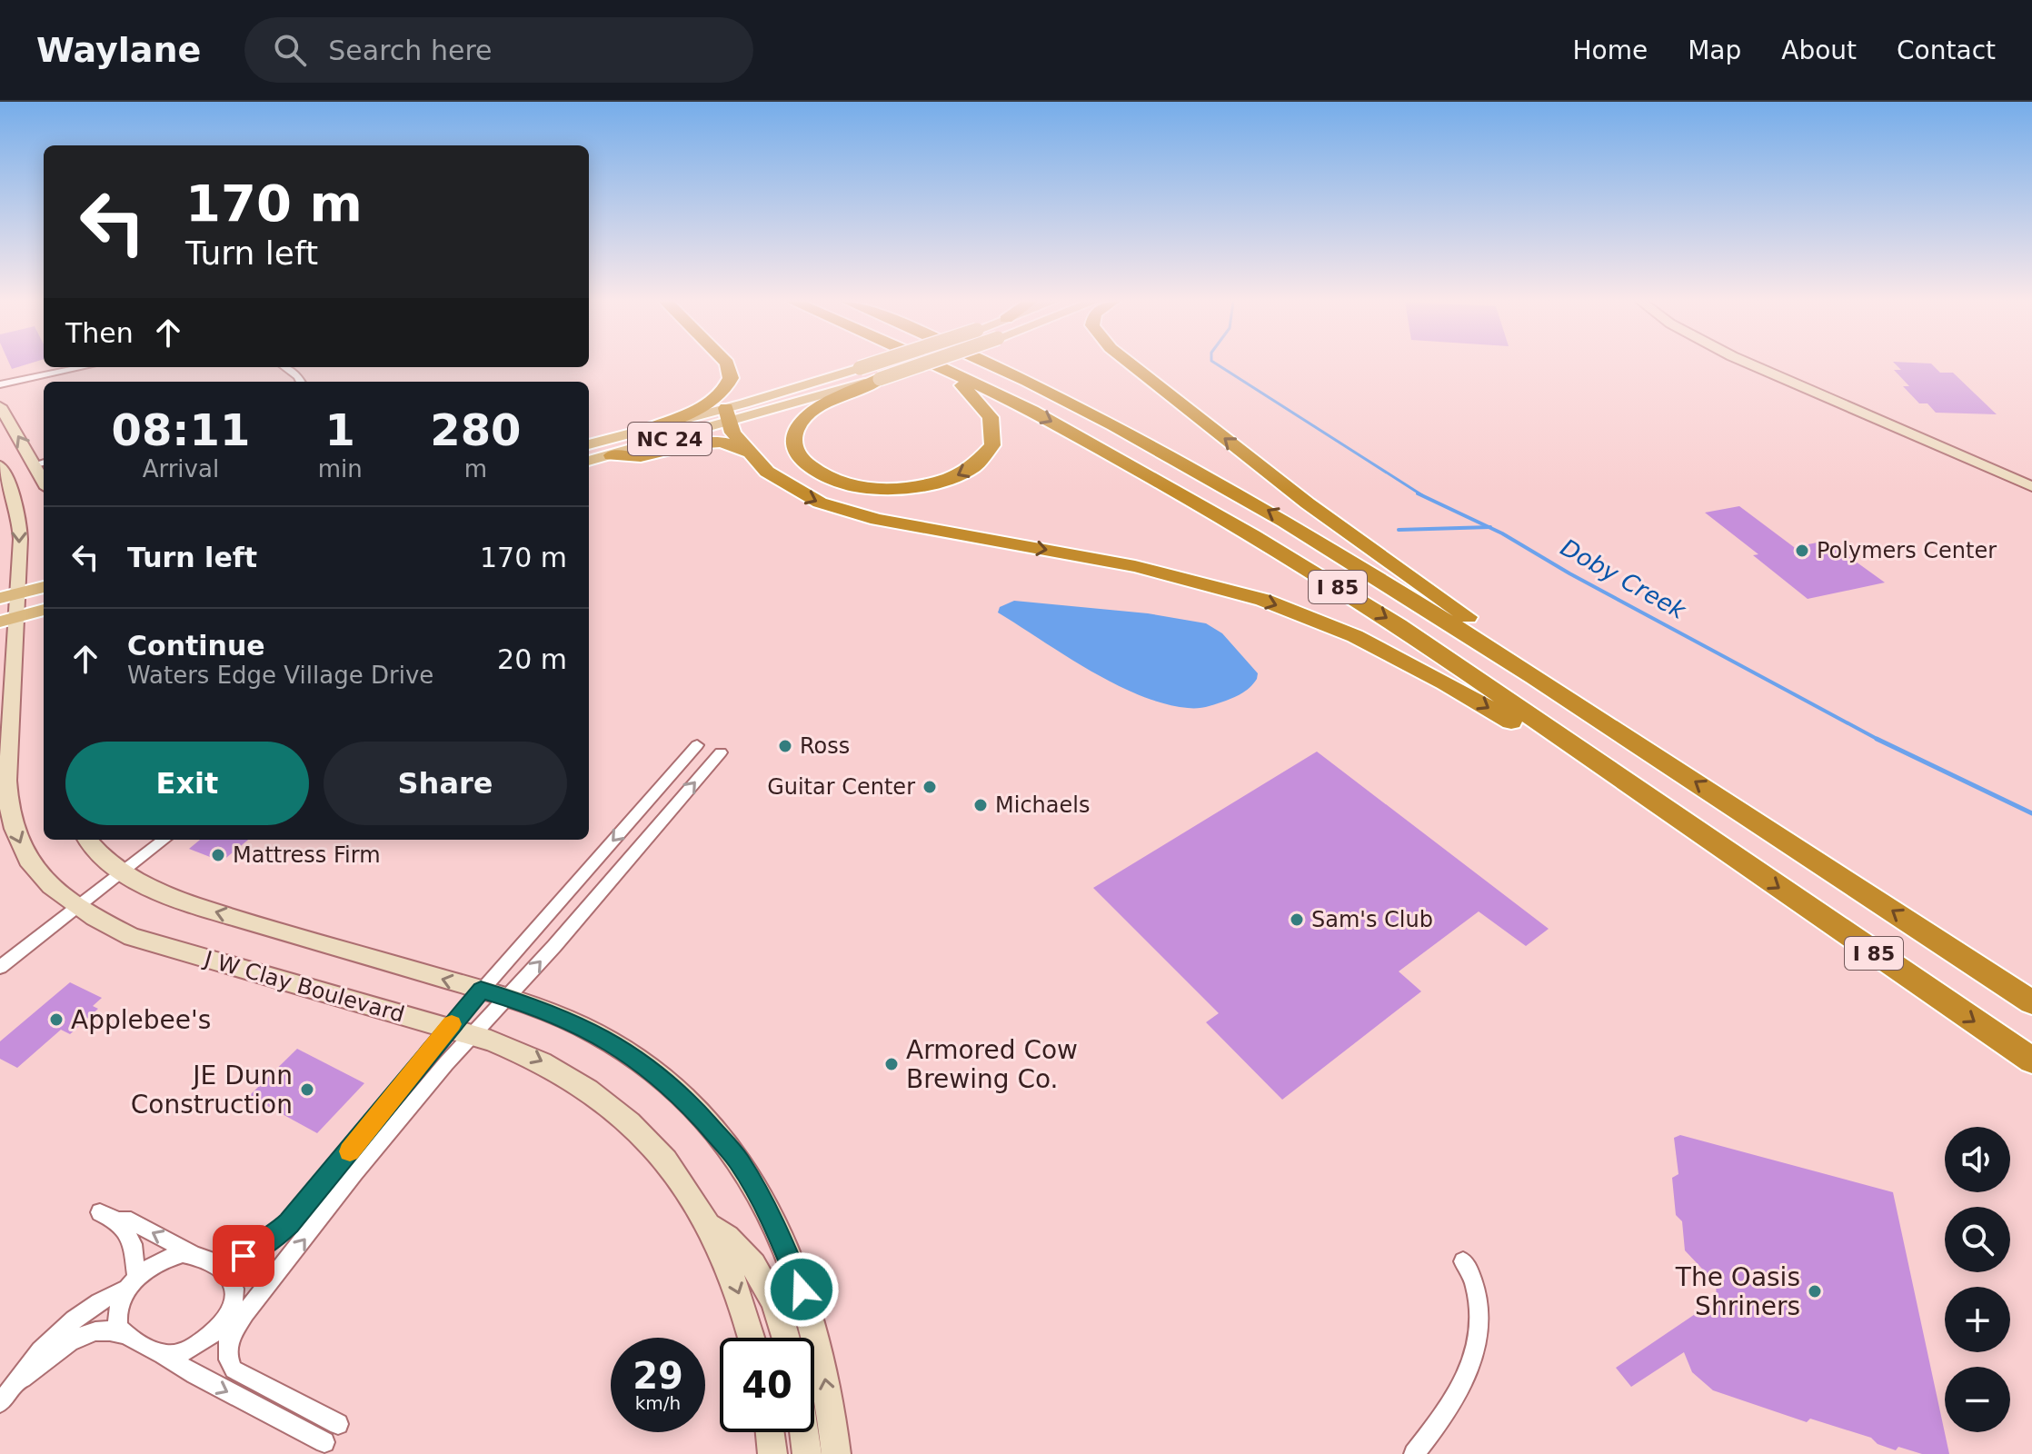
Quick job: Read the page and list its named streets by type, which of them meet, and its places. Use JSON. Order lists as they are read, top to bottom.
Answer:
{
  "streets": {
    "highway": ["I 85"],
    "main road": ["NC 24"],
    "street": ["J W Clay Boulevard"]
  },
  "water": ["Doby Creek"],
  "places": [
    "Polymers Center",
    "Ross",
    "Guitar Center",
    "Michaels",
    "Mattress Firm",
    "Sam's Club",
    "Applebee's",
    "Armored Cow Brewing Co.",
    "JE Dunn Construction",
    "The Oasis Shriners"
  ],
  "page": {
    "header": "Waylane",
    "search": "Search here",
    "nav": [
      "Home",
      "Map",
      "About",
      "Contact"
    ],
    "turn": ["170 m", "Turn left"],
    "then": "Then",
    "eta": [
      "08:11",
      "Arrival",
      "1",
      "min",
      "280",
      "m"
    ],
    "list": [
      {
        "name": "Turn left",
        "value": "170 m"
      },
      {
        "name": "Continue",
        "note": "Waters Edge Village Drive",
        "value": "20 m"
      }
    ],
    "buttons": ["Exit", "Share"],
    "map_buttons": ["+", "−"],
    "speed": "29 km/h",
    "limit": "40"
  }
}
